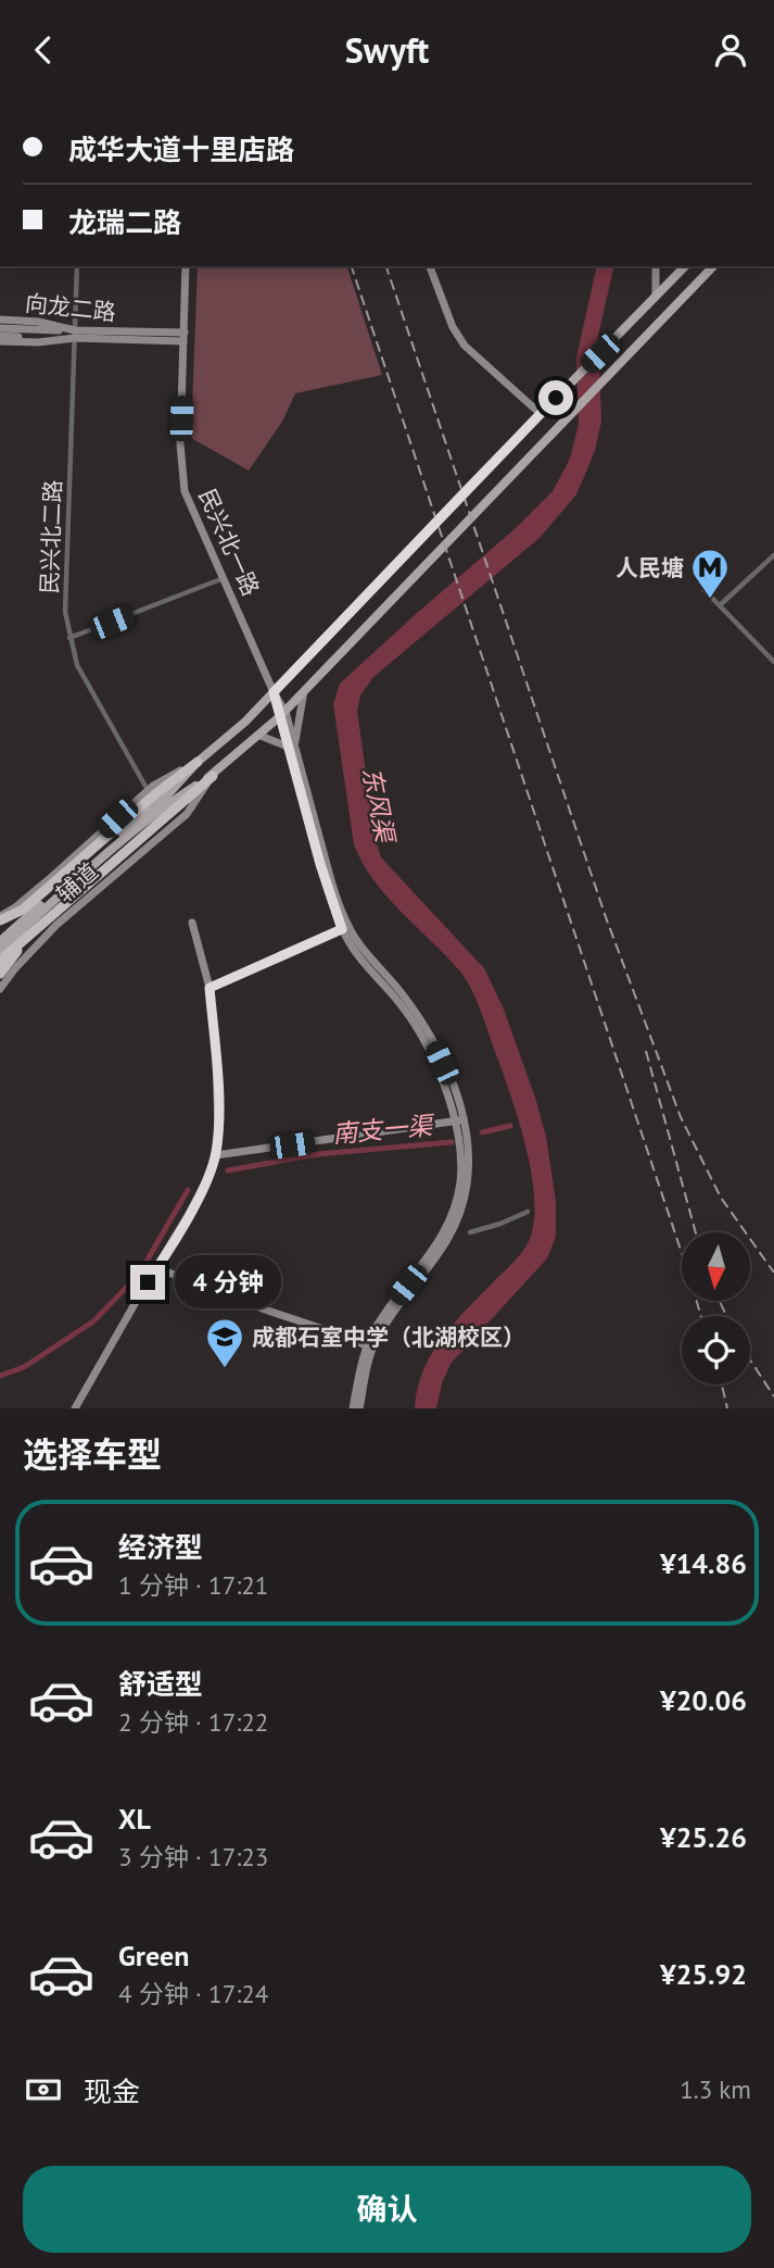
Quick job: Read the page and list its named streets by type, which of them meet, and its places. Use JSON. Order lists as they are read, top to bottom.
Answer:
{
  "streets": {
    "street": [
      "向龙二路",
      "民兴北二路",
      "民兴北一路",
      "辅道"
    ]
  },
  "crossings": [
    ["向龙二路", "民兴北二路"],
    ["向龙二路", "民兴北一路"]
  ],
  "water": ["东风渠", "南支一渠"],
  "places": {
    "metro station": ["人民塘"],
    "school or university": ["成都石室中学（北湖校区）"]
  },
  "north": "bottom",
  "page": {
    "header": "Swyft",
    "banner": ["成华大道十里店路", "龙瑞二路"],
    "bubble": "4 分钟",
    "heading": "选择车型",
    "list": [
      {
        "name": "经济型",
        "note": "1 分钟 · 17:21",
        "value": "¥14.86"
      },
      {
        "name": "舒适型",
        "note": "2 分钟 · 17:22",
        "value": "¥20.06"
      },
      {
        "name": "XL",
        "note": "3 分钟 · 17:23",
        "value": "¥25.26"
      },
      {
        "name": "Green",
        "note": "4 分钟 · 17:24",
        "value": "¥25.92"
      }
    ],
    "pay": ["现金", "1.3 km"],
    "buttons": "确认"
  }
}
